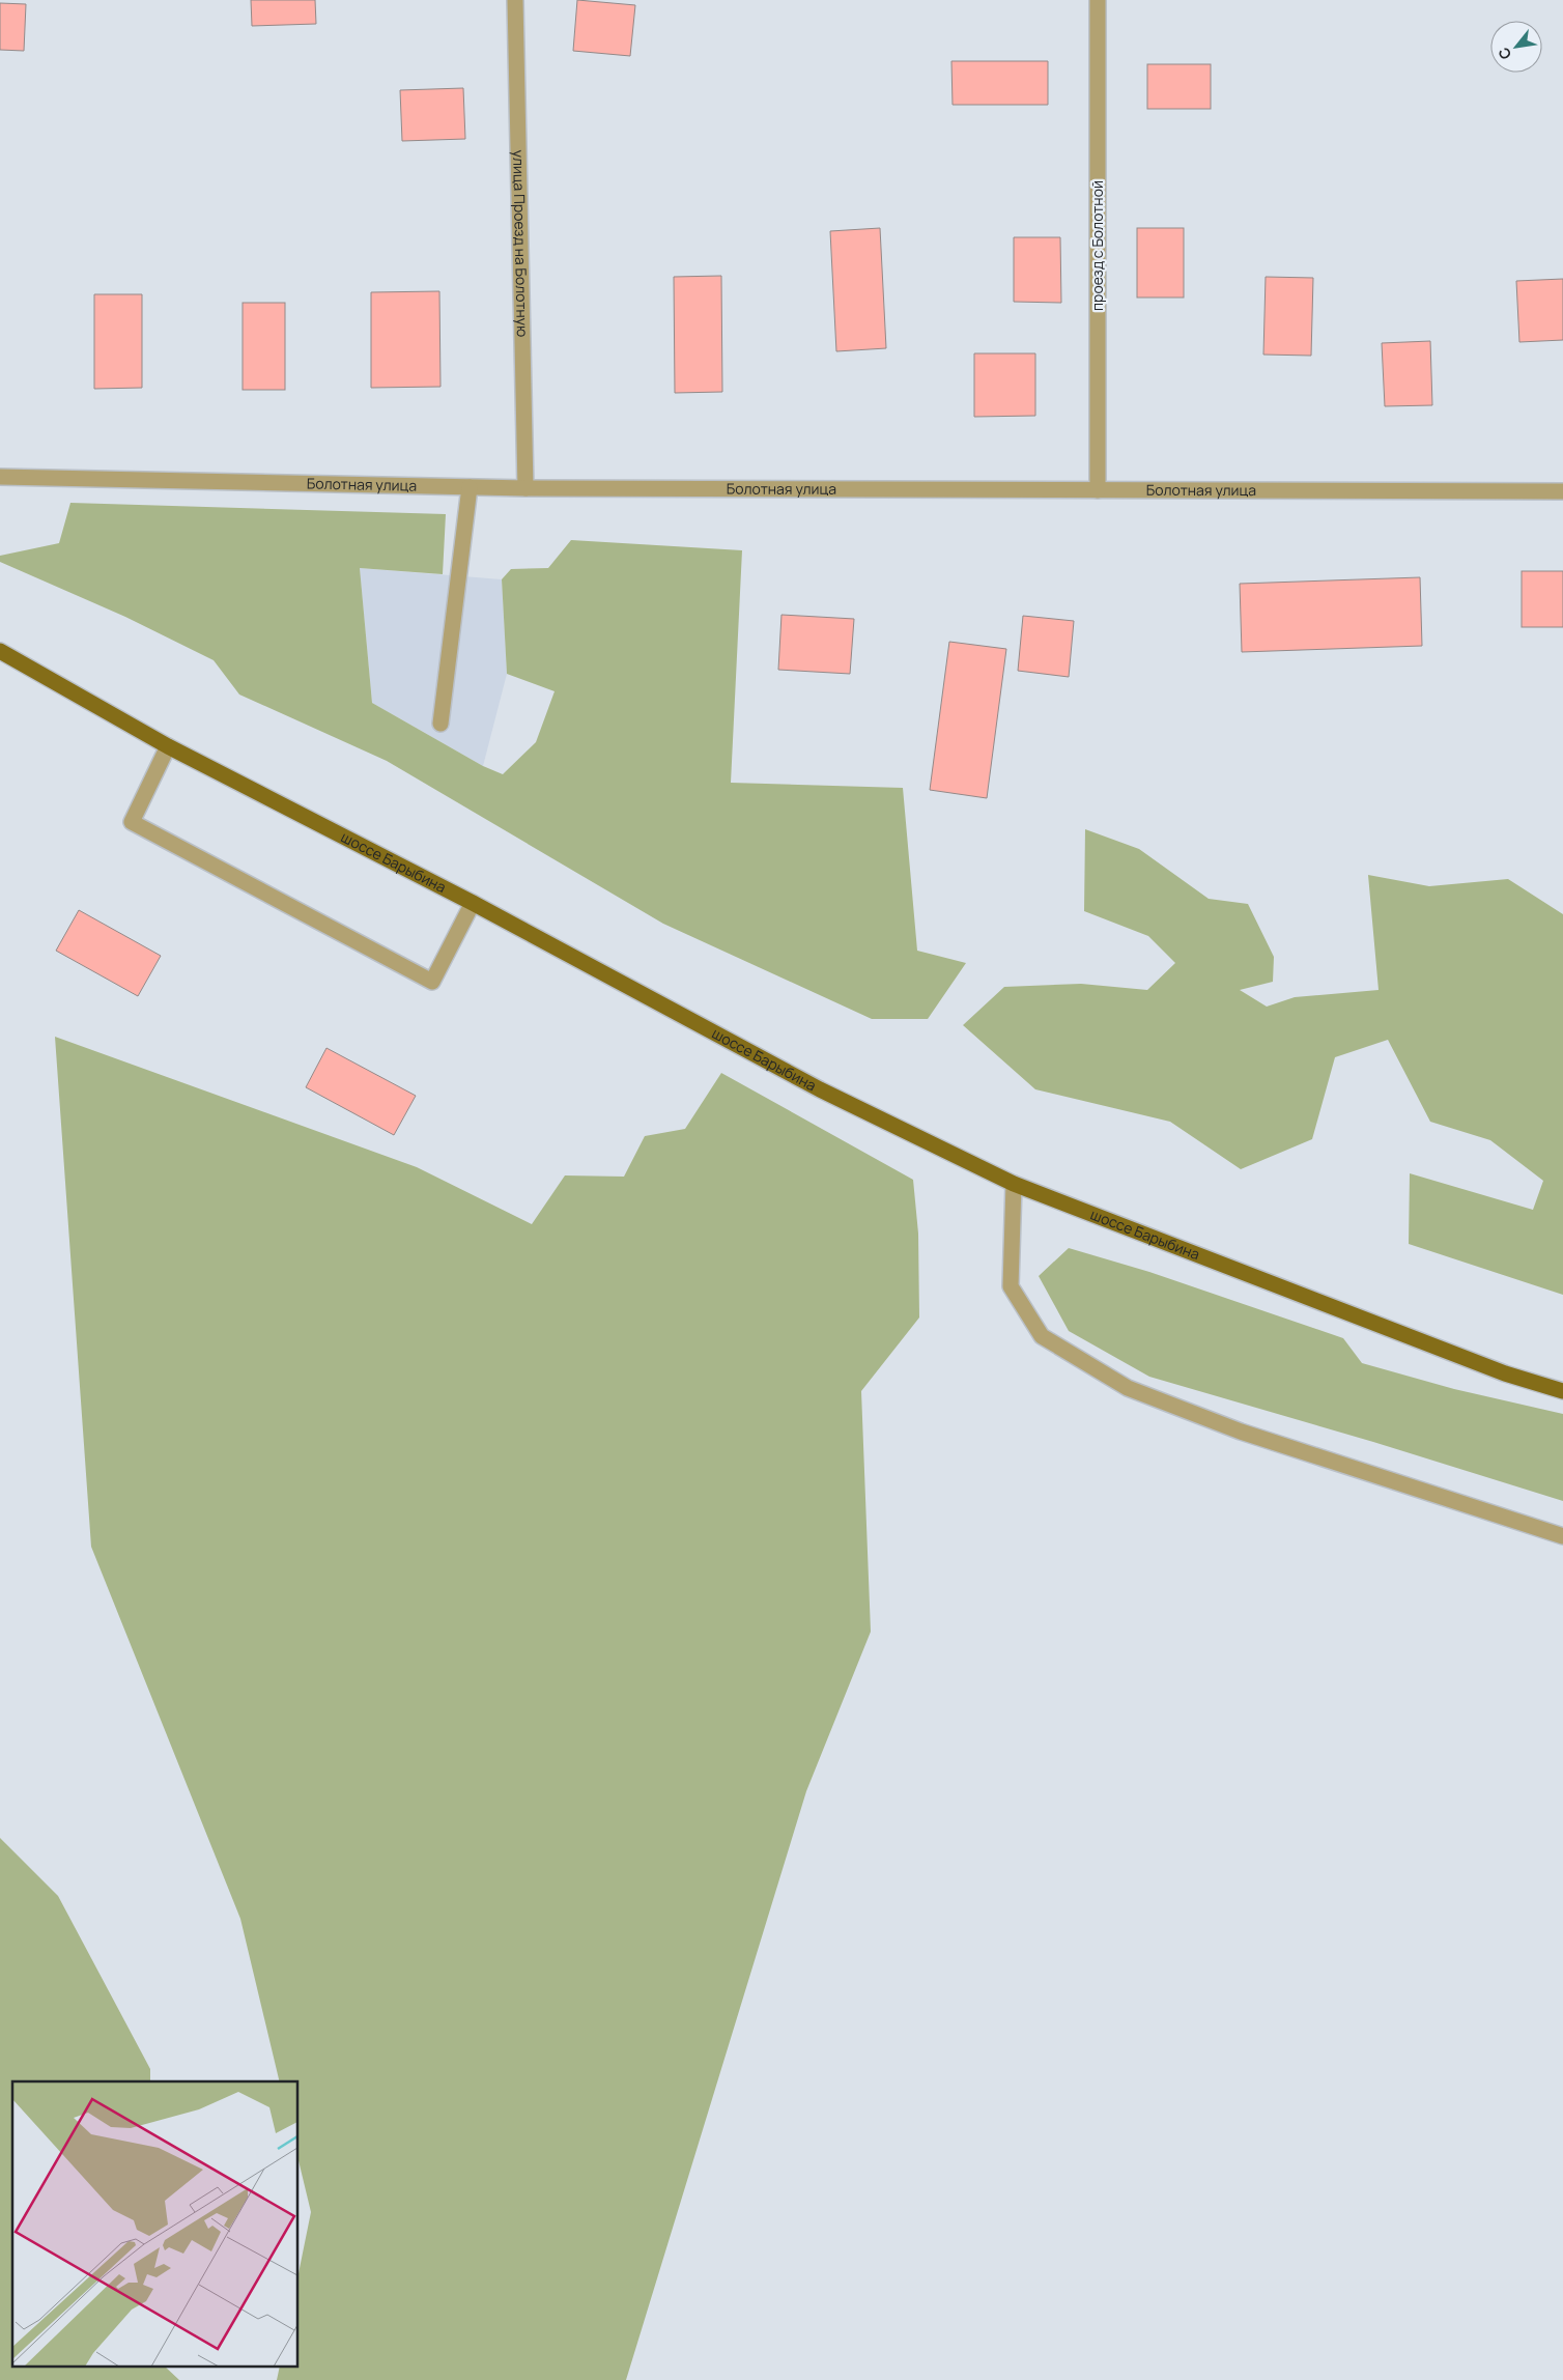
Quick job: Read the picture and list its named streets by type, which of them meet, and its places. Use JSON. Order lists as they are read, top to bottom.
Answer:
{
  "streets": {
    "main road": ["шоссе Барыбина"],
    "street": ["улица Проезд на Болотную", "проезд с Болотной", "Болотная улица"]
  },
  "crossings": [
    ["улица Проезд на Болотную", "Болотная улица"],
    ["проезд с Болотной", "Болотная улица"]
  ],
  "north": "bottom left"
}
